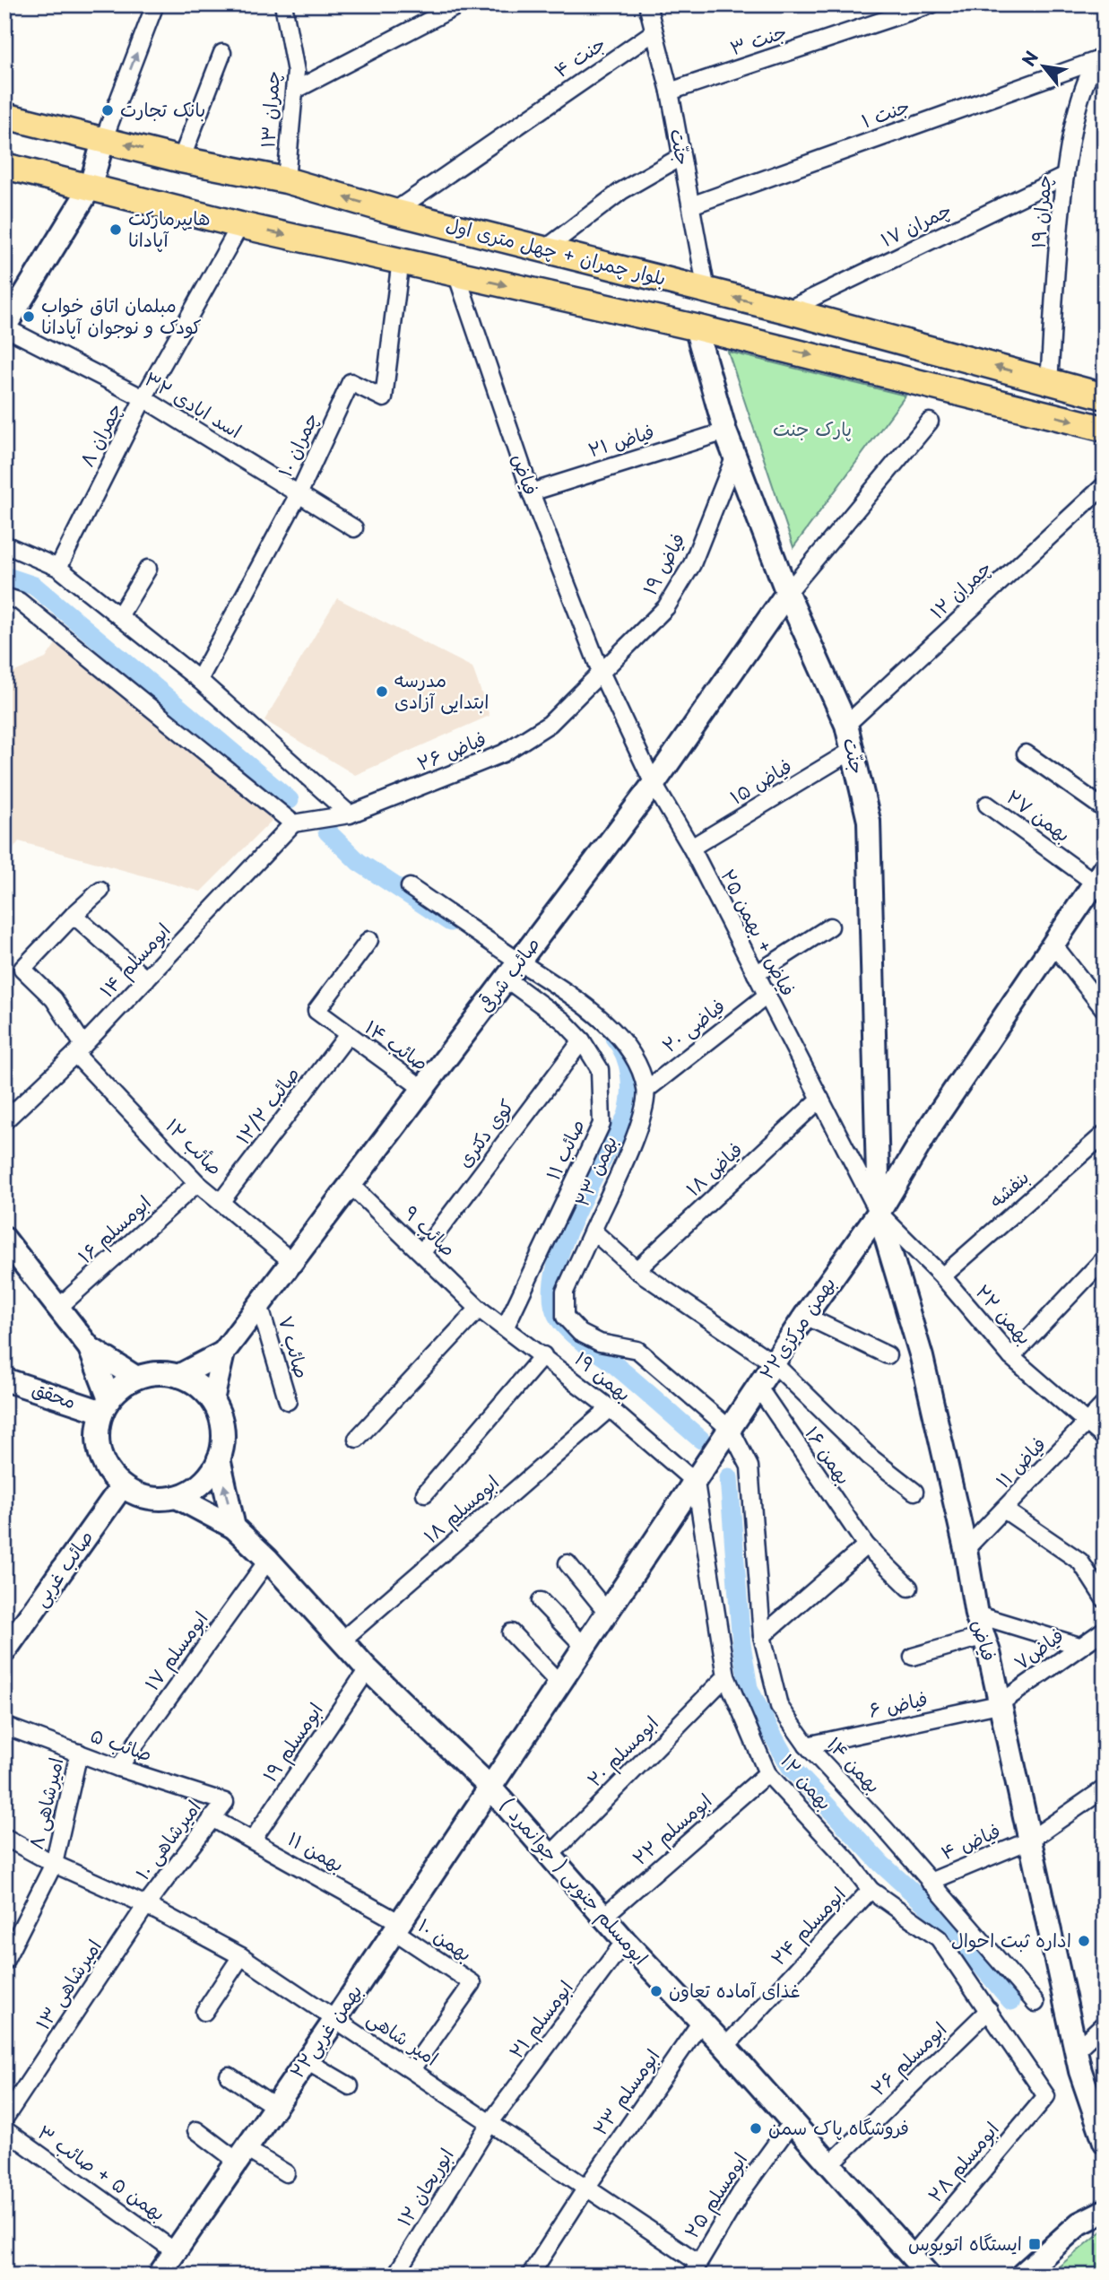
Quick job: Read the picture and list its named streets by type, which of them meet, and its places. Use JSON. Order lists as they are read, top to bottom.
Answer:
{
  "streets": {
    "main road": ["بلوار چمران + چهل متری اول"],
    "street": [
      "جنت ۳",
      "جنت ۴",
      "چمران ۱۳",
      "جنت ۱",
      "جنّت",
      "چمران ۱۹",
      "چمران ۱۷",
      "اسد ابادی ۳۲",
      "چمران ۸",
      "فیاض ۲۱",
      "چمران ۱۰",
      "فیاض",
      "فیاض ۱۹",
      "چمران ۱۲",
      "فیاض ۲۶",
      "فیاض ۱۵",
      "بهمن ۲۷",
      "فیاض + بهمن ۲۵",
      "ابومسلم ۱۴",
      "صائب شرقی",
      "فیاضی ۲۰",
      "صائب ۱۴",
      "صائب ۱۲/۲",
      "کوی دکتری",
      "صأئب ۱۲",
      "صائب ۱۱",
      "فیاض ۱۸",
      "بهمن ۲۳",
      "بنفشه",
      "ابومسلم ۱۶",
      "صائب ۹",
      "بهمن ۲۲",
      "۲۲بهمن مرکزی",
      "صائب ۷",
      "بهمن ۱۹",
      "محقق",
      "بهمن ۱۶",
      "فیاض ۱۱",
      "ابومسلم ۱۸",
      "صائب غربی",
      "فیاض۷",
      "ابومسلم ۱۷",
      "فیاض ۶",
      "ابومسلم ۱۹",
      "صائب ۵",
      "ابومسلم ۲۰",
      "بهمن ۱۴",
      "بهمن ۱۲",
      "امیرشاهی ۸",
      "ابومسلم ۲۲",
      "امیرشاهی ۱۰",
      "فیاض ۴",
      "بهمن ۱۱",
      "ابومسلم جنوبی ( جوانمرد )",
      "ابومسلم ۲۴",
      "بهمن ۱۰",
      "امیرشاهی ۱۳",
      "ابومسلم ۲۱",
      "۲۲بهمن غربی",
      "امیر شاهی",
      "ابومسلم ۲۶",
      "ابومسلم ۲۳",
      "ابومسلم ۲۸",
      "بهمن ۵ + صائب ۳",
      "ابوریحان ۱۲",
      "ابومسلم ۲۵"
    ]
  },
  "crossings": [
    ["جنت ۳", "جنّت"],
    ["جنت ۴", "جنّت"],
    ["جنت ۴", "بلوار چمران + چهل متری اول"],
    ["چمران ۱۳", "بلوار چمران + چهل متری اول"],
    ["جنت ۱", "جنّت"],
    ["جنت ۱", "چمران ۱۹"],
    ["جنّت", "بلوار چمران + چهل متری اول"],
    ["جنّت", "فیاض ۲۱"],
    ["جنّت", "فیاض"],
    ["جنّت", "فیاض ۱۹"],
    ["جنّت", "چمران ۱۲"],
    ["جنّت", "فیاض ۱۵"],
    ["جنّت", "فیاض + بهمن ۲۵"],
    ["جنّت", "صائب شرقی"],
    ["جنّت", "بهمن ۲۲"],
    ["جنّت", "۲۲بهمن مرکزی"],
    ["چمران ۱۹", "چمران ۱۷"],
    ["چمران ۱۹", "بلوار چمران + چهل متری اول"],
    ["چمران ۱۷", "بلوار چمران + چهل متری اول"],
    ["اسد ابادی ۳۲", "چمران ۸"],
    ["اسد ابادی ۳۲", "چمران ۱۰"],
    ["فیاض ۲۱", "فیاض"],
    ["فیاض", "فیاض ۱۹"],
    ["فیاض", "فیاض ۲۶"],
    ["فیاض", "فیاض + بهمن ۲۵"],
    ["فیاض", "بهمن ۲۲"],
    ["فیاض", "۲۲بهمن مرکزی"],
    ["فیاض", "فیاض ۱۱"],
    ["فیاض", "فیاض۷"],
    ["فیاض", "فیاض ۶"],
    ["فیاض", "فیاض ۴"],
    ["فیاض ۱۹", "فیاض ۲۶"],
    ["فیاض ۱۹", "فیاض + بهمن ۲۵"],
    ["فیاض ۲۶", "فیاض + بهمن ۲۵"],
    ["فیاض ۲۶", "ابومسلم ۱۴"],
    ["فیاض ۱۵", "فیاض + بهمن ۲۵"],
    ["بهمن ۲۷", "۲۲بهمن مرکزی"],
    ["فیاض + بهمن ۲۵", "صائب شرقی"],
    ["فیاض + بهمن ۲۵", "فیاضی ۲۰"],
    ["فیاض + بهمن ۲۵", "فیاض ۱۸"],
    ["فیاض + بهمن ۲۵", "بهمن ۲۲"],
    ["فیاض + بهمن ۲۵", "۲۲بهمن مرکزی"],
    ["ابومسلم ۱۴", "صأئب ۱۲"],
    ["صائب شرقی", "صائب ۱۴"],
    ["صائب شرقی", "صأئب ۱۲"],
    ["صائب شرقی", "صائب ۱۱"],
    ["صائب شرقی", "صائب ۹"],
    ["صائب شرقی", "صائب ۷"],
    ["فیاضی ۲۰", "بهمن ۲۳"],
    ["صائب ۱۴", "صائب ۱۲/۲"],
    ["صائب ۱۲/۲", "صأئب ۱۲"],
    ["کوی دکتری", "صائب ۱۱"],
    ["کوی دکتری", "صائب ۹"],
    ["صأئب ۱۲", "ابومسلم ۱۶"],
    ["صائب ۱۱", "بهمن ۱۹"],
    ["فیاض ۱۸", "بهمن ۲۳"],
    ["بهمن ۲۳", "۲۲بهمن مرکزی"],
    ["بنفشه", "بهمن ۲۲"],
    ["صائب ۹", "بهمن ۱۹"],
    ["بهمن ۲۲", "۲۲بهمن مرکزی"],
    ["بهمن ۲۲", "فیاض ۱۱"],
    ["۲۲بهمن مرکزی", "بهمن ۱۹"],
    ["۲۲بهمن مرکزی", "بهمن ۱۶"],
    ["۲۲بهمن مرکزی", "بهمن ۱۴"],
    ["۲۲بهمن مرکزی", "بهمن ۱۲"],
    ["۲۲بهمن مرکزی", "ابومسلم جنوبی ( جوانمرد )"],
    ["۲۲بهمن مرکزی", "۲۲بهمن غربی"],
    ["بهمن ۱۹", "ابومسلم ۱۸"],
    ["بهمن ۱۹", "بهمن ۱۲"],
    ["محقق", "صائب غربی"],
    ["محقق", "ابومسلم جنوبی ( جوانمرد )"],
    ["ابومسلم ۱۸", "ابومسلم جنوبی ( جوانمرد )"],
    ["صائب غربی", "ابومسلم جنوبی ( جوانمرد )"],
    ["فیاض۷", "فیاض ۶"],
    ["ابومسلم ۱۷", "صائب ۵"],
    ["ابومسلم ۱۷", "ابومسلم جنوبی ( جوانمرد )"],
    ["فیاض ۶", "بهمن ۱۴"],
    ["ابومسلم ۱۹", "بهمن ۱۱"],
    ["ابومسلم ۱۹", "ابومسلم جنوبی ( جوانمرد )"],
    ["صائب ۵", "امیرشاهی ۸"],
    ["صائب ۵", "امیرشاهی ۱۰"],
    ["ابومسلم ۲۰", "بهمن ۱۲"],
    ["ابومسلم ۲۰", "ابومسلم جنوبی ( جوانمرد )"],
    ["بهمن ۱۴", "فیاض ۴"],
    ["بهمن ۱۲", "ابومسلم ۲۲"],
    ["بهمن ۱۲", "ابومسلم ۲۴"],
    ["بهمن ۱۲", "ابومسلم ۲۶"],
    ["بهمن ۱۲", "ابومسلم ۲۸"],
    ["امیرشاهی ۸", "امیر شاهی"],
    ["ابومسلم ۲۲", "ابومسلم جنوبی ( جوانمرد )"],
    ["امیرشاهی ۱۰", "بهمن ۱۱"],
    ["امیرشاهی ۱۰", "امیرشاهی ۱۳"],
    ["امیرشاهی ۱۰", "امیر شاهی"],
    ["بهمن ۱۱", "بهمن ۱۰"],
    ["بهمن ۱۱", "۲۲بهمن غربی"],
    ["ابومسلم جنوبی ( جوانمرد )", "ابومسلم ۲۴"],
    ["ابومسلم جنوبی ( جوانمرد )", "ابومسلم ۲۱"],
    ["ابومسلم جنوبی ( جوانمرد )", "۲۲بهمن غربی"],
    ["ابومسلم جنوبی ( جوانمرد )", "ابومسلم ۲۶"],
    ["ابومسلم جنوبی ( جوانمرد )", "ابومسلم ۲۳"],
    ["ابومسلم جنوبی ( جوانمرد )", "ابومسلم ۲۸"],
    ["ابومسلم جنوبی ( جوانمرد )", "ابومسلم ۲۵"],
    ["بهمن ۱۰", "۲۲بهمن غربی"],
    ["بهمن ۱۰", "امیر شاهی"],
    ["امیرشاهی ۱۳", "امیر شاهی"],
    ["ابومسلم ۲۱", "امیر شاهی"],
    ["ابومسلم ۲۱", "ابوریحان ۱۲"],
    ["۲۲بهمن غربی", "امیر شاهی"],
    ["۲۲بهمن غربی", "بهمن ۵ + صائب ۳"],
    ["امیر شاهی", "ابومسلم ۲۳"],
    ["امیر شاهی", "ابوریحان ۱۲"],
    ["امیر شاهی", "ابومسلم ۲۵"]
  ],
  "parks": ["پارک جنت"],
  "places": {
    "other": [
      "بانک تجارت",
      "هایپرمارکت آپادانا",
      "مبلمان اتاق خواب کودک و نوجوان آپادانا",
      "مدرسه ابتدایی آزادی",
      "اداره ثبت احوال",
      "غذای آماده تعاون",
      "فروشگاه پاک سمن"
    ],
    "transit": ["ایستگاه اتوبوس"]
  },
  "north": "top left"
}
